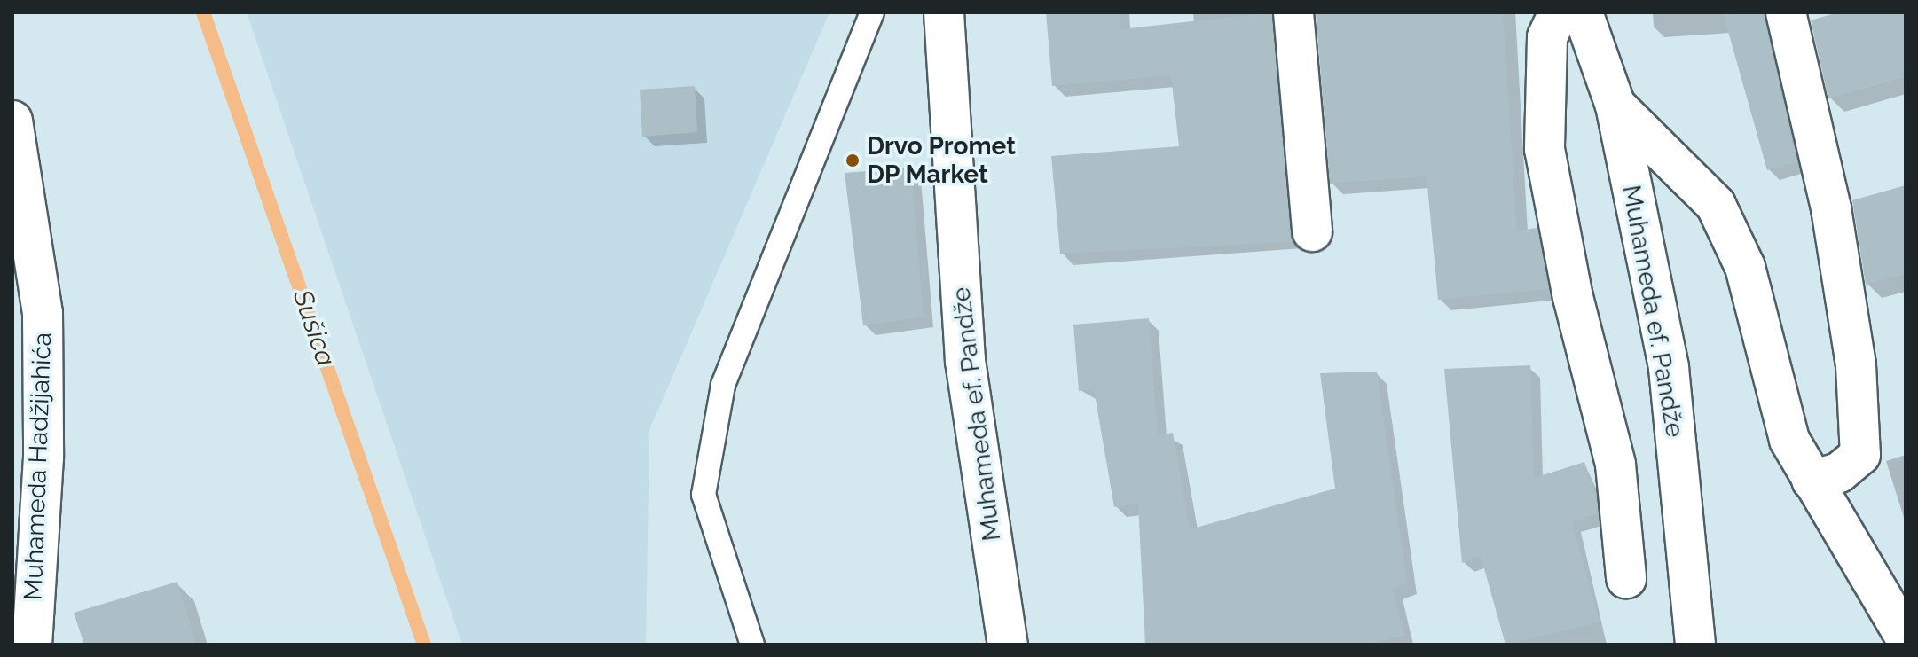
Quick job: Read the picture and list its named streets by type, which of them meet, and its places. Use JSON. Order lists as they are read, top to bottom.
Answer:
{
  "streets": {
    "street": ["Muhameda ef. Pandže", "Muhameda Hadžijahića"]
  },
  "water": ["Sušica"],
  "places": ["Drvo Promet DP Market"]
}
